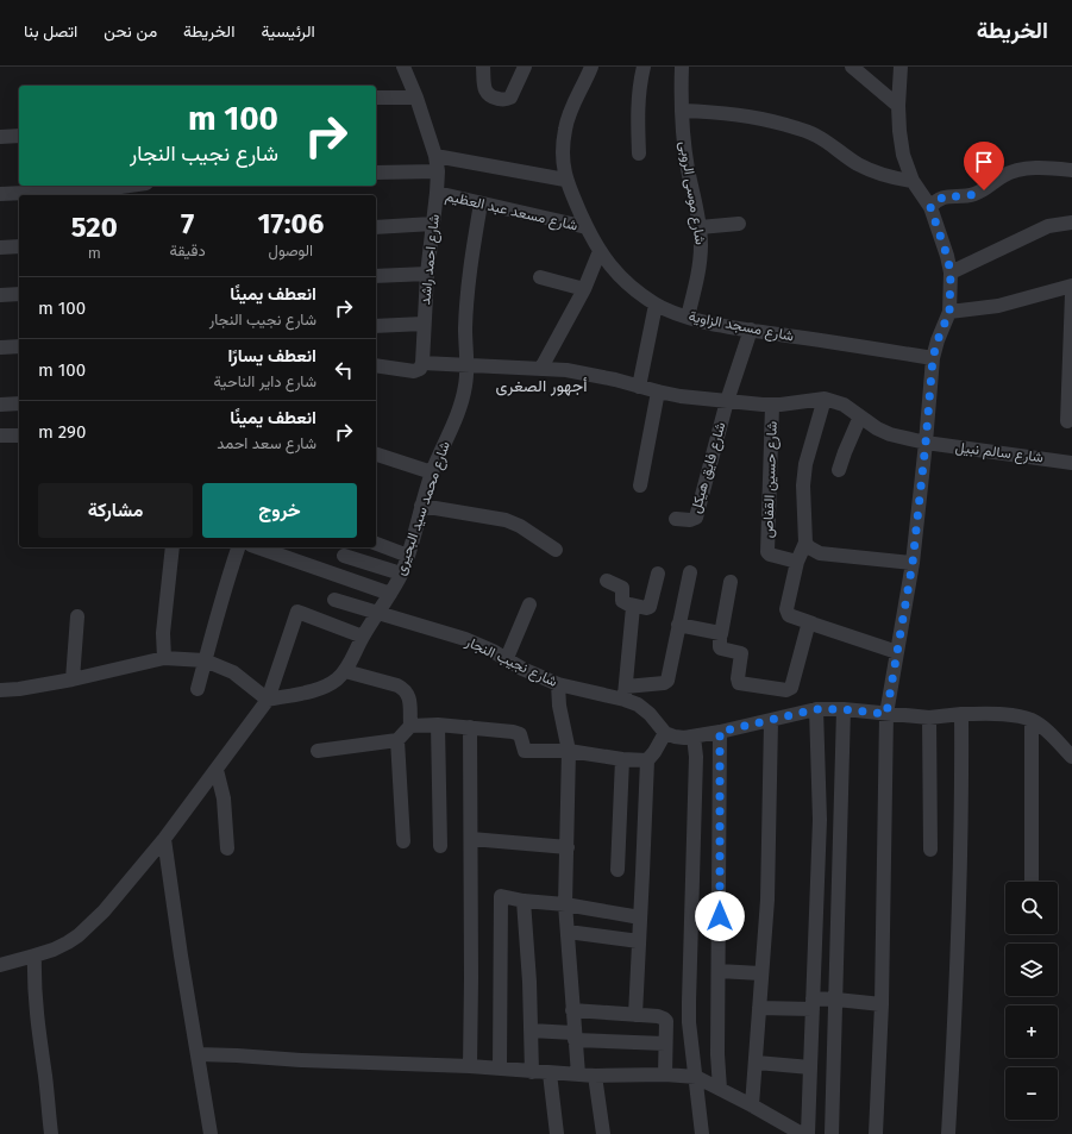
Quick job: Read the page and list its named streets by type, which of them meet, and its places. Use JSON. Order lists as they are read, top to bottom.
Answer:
{
  "streets": {
    "street": [
      "شارع موسى الروبى",
      "شارع مسعد عبد العظيم",
      "شارع احمد راشد",
      "شارع مسجد الزاوية",
      "شارع سالم نبيل",
      "شارع فايق هيكل",
      "شارع حسين القفاص",
      "شارع محمد سيد البحيرى",
      "شارع نجيب النجار"
    ]
  },
  "crossings": [
    ["شارع موسى الروبى", "شارع مسجد الزاوية"],
    ["شارع مسعد عبد العظيم", "شارع احمد راشد"],
    ["شارع مسعد عبد العظيم", "شارع مسجد الزاوية"],
    ["شارع مسعد عبد العظيم", "شارع محمد سيد البحيرى"],
    ["شارع محمد سيد البحيرى", "شارع نجيب النجار"]
  ],
  "districts": ["أجهور الصغرى"],
  "page": {
    "header": "الخريطة",
    "nav": [
      "الرئيسية",
      "الخريطة",
      "من نحن",
      "اتصل بنا"
    ],
    "turn": ["100 m", "شارع نجيب النجار"],
    "eta": [
      "17:06",
      "الوصول",
      "7",
      "دقيقة",
      "520",
      "m"
    ],
    "list": [
      {
        "name": "انعطف يمينًا",
        "note": "شارع نجيب النجار",
        "value": "100 m"
      },
      {
        "name": "انعطف يسارًا",
        "note": "شارع داير الناحية",
        "value": "100 m"
      },
      {
        "name": "انعطف يمينًا",
        "note": "شارع سعد احمد",
        "value": "290 m"
      }
    ],
    "buttons": ["خروج", "مشاركة"],
    "map_buttons": ["+", "−"]
  }
}
